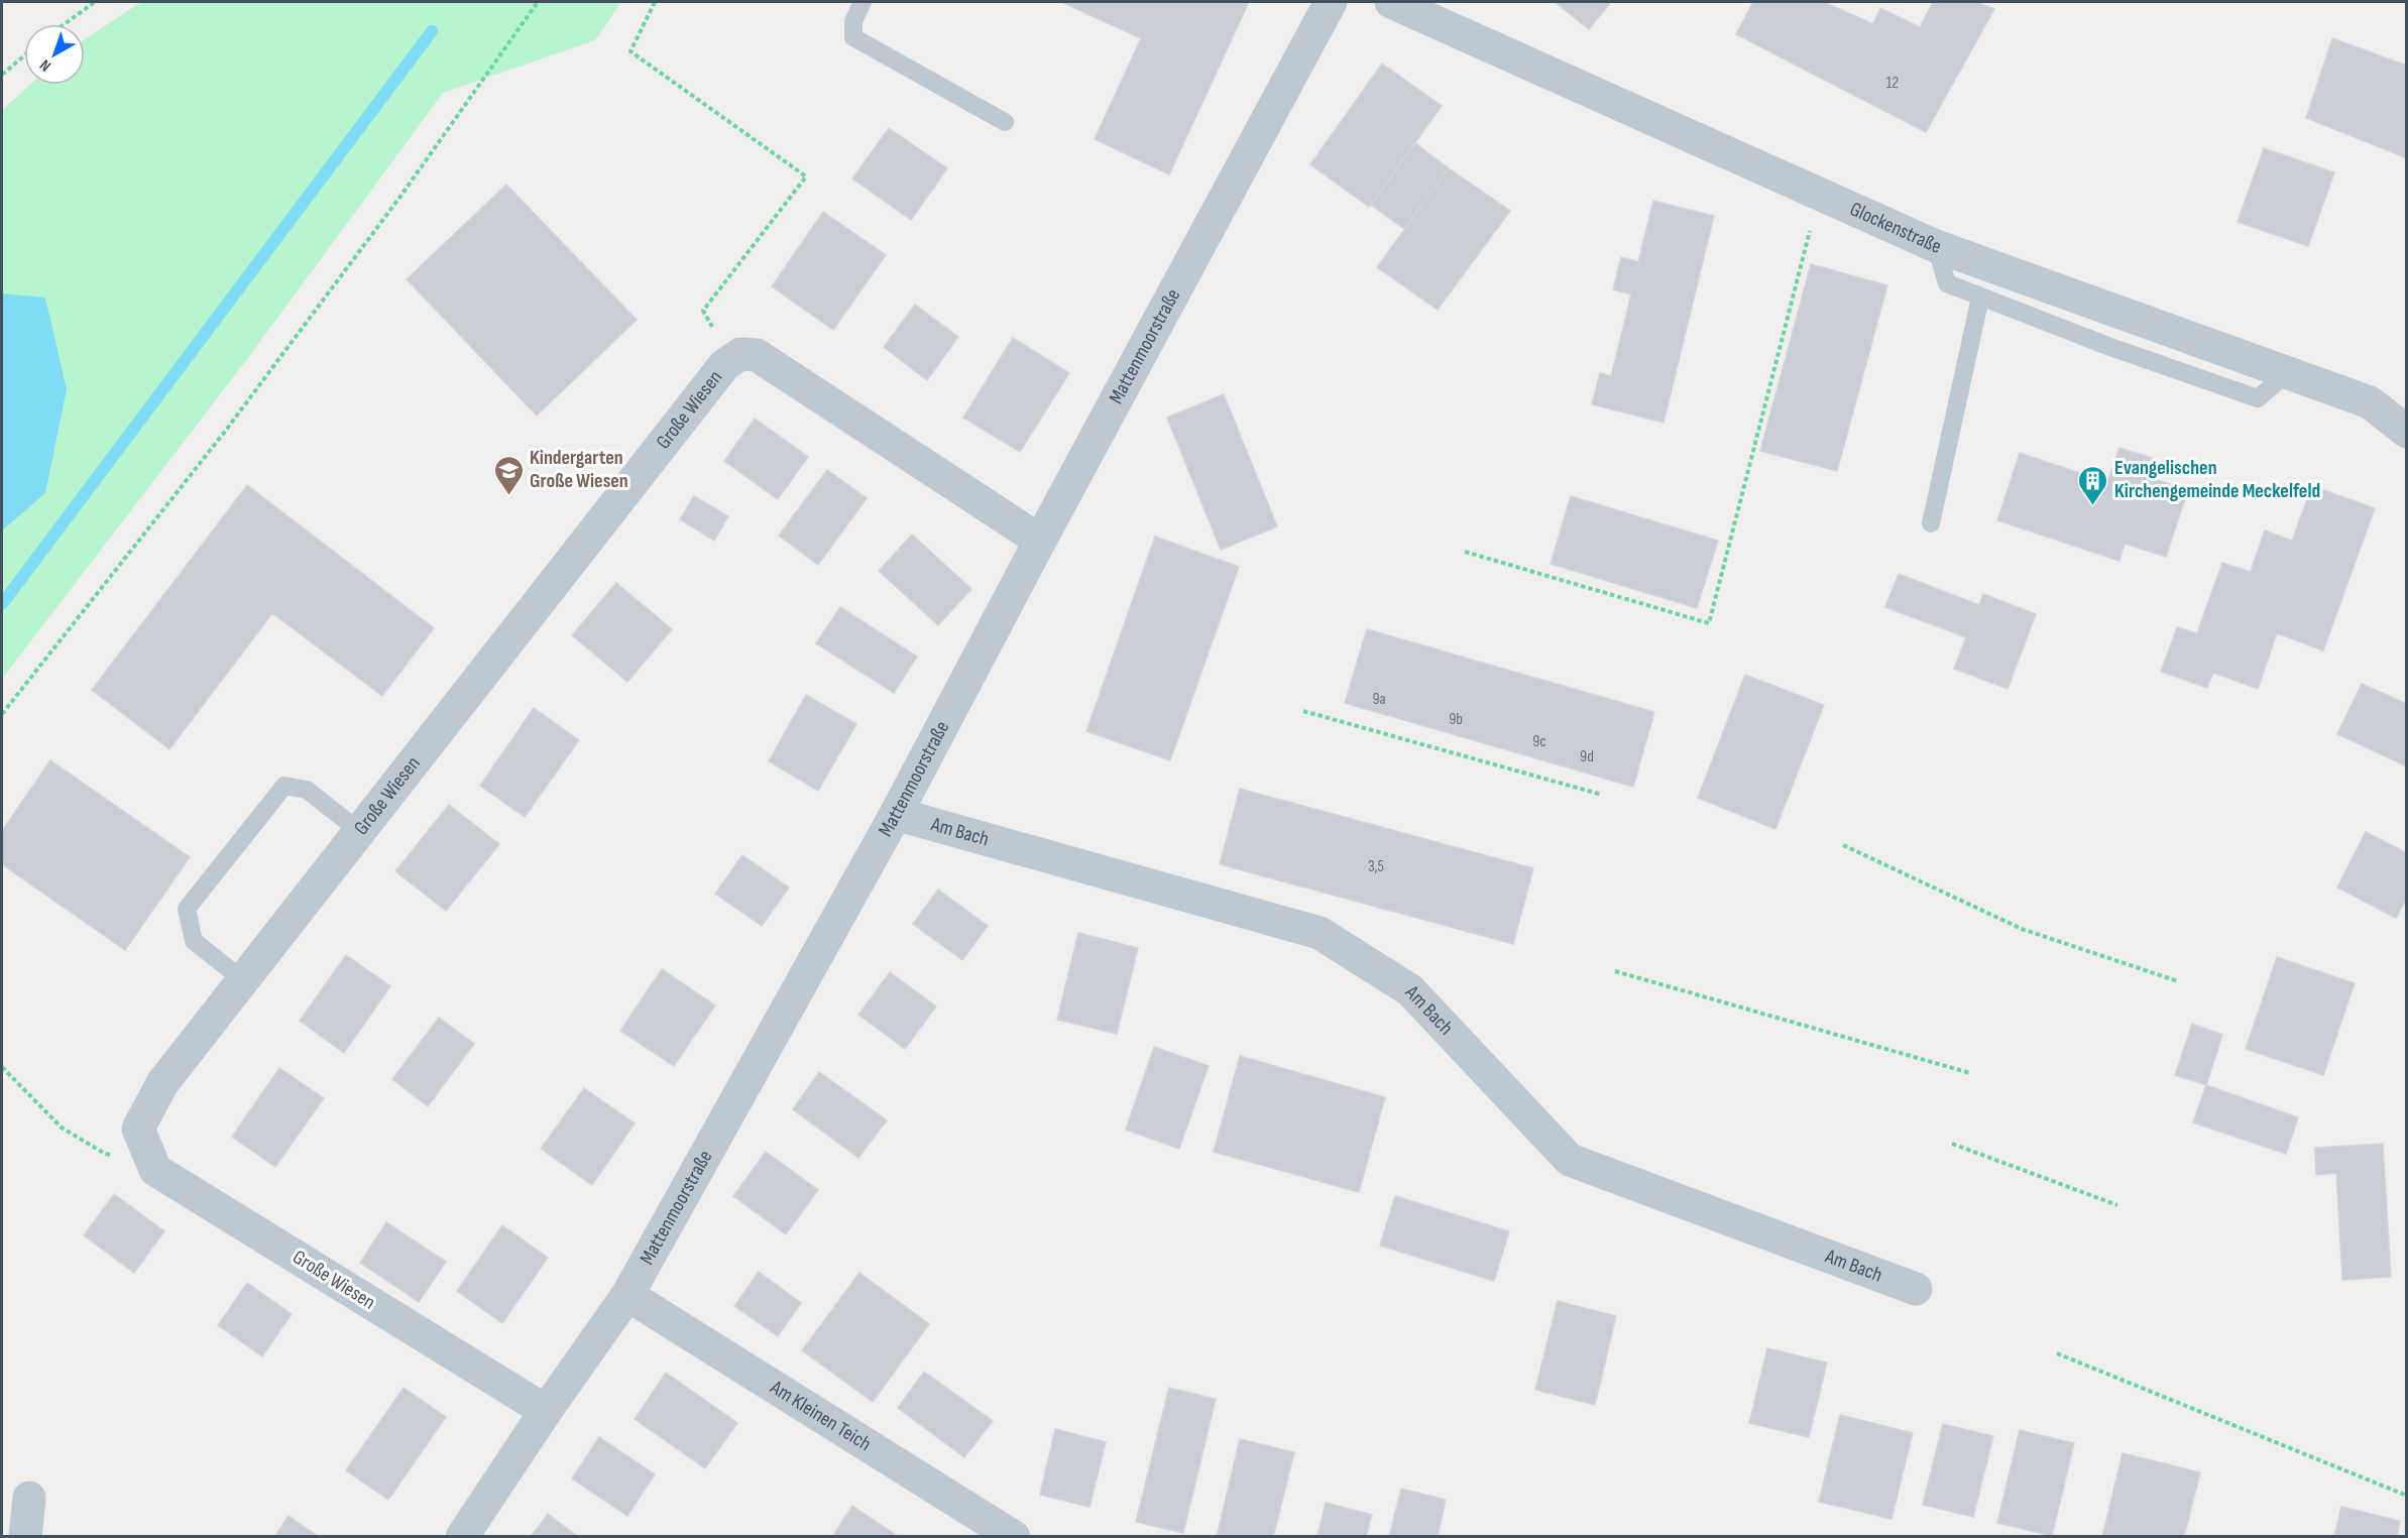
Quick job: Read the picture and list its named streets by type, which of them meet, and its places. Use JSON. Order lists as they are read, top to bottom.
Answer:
{
  "streets": {
    "street": [
      "Glockenstraße",
      "Mattenmoorstraße",
      "Große Wiesen",
      "Am Bach",
      "Am Kleinen Teich"
    ]
  },
  "crossings": [
    ["Mattenmoorstraße", "Große Wiesen"],
    ["Mattenmoorstraße", "Am Bach"],
    ["Mattenmoorstraße", "Am Kleinen Teich"]
  ],
  "places": {
    "school or university": ["Kindergarten Große Wiesen"],
    "building": ["Evangelischen Kirchengemeinde Meckelfeld"]
  },
  "house_numbers": [
    "12",
    "9a",
    "9b",
    "9c",
    "9d",
    "3,5"
  ],
  "north": "bottom left"
}
